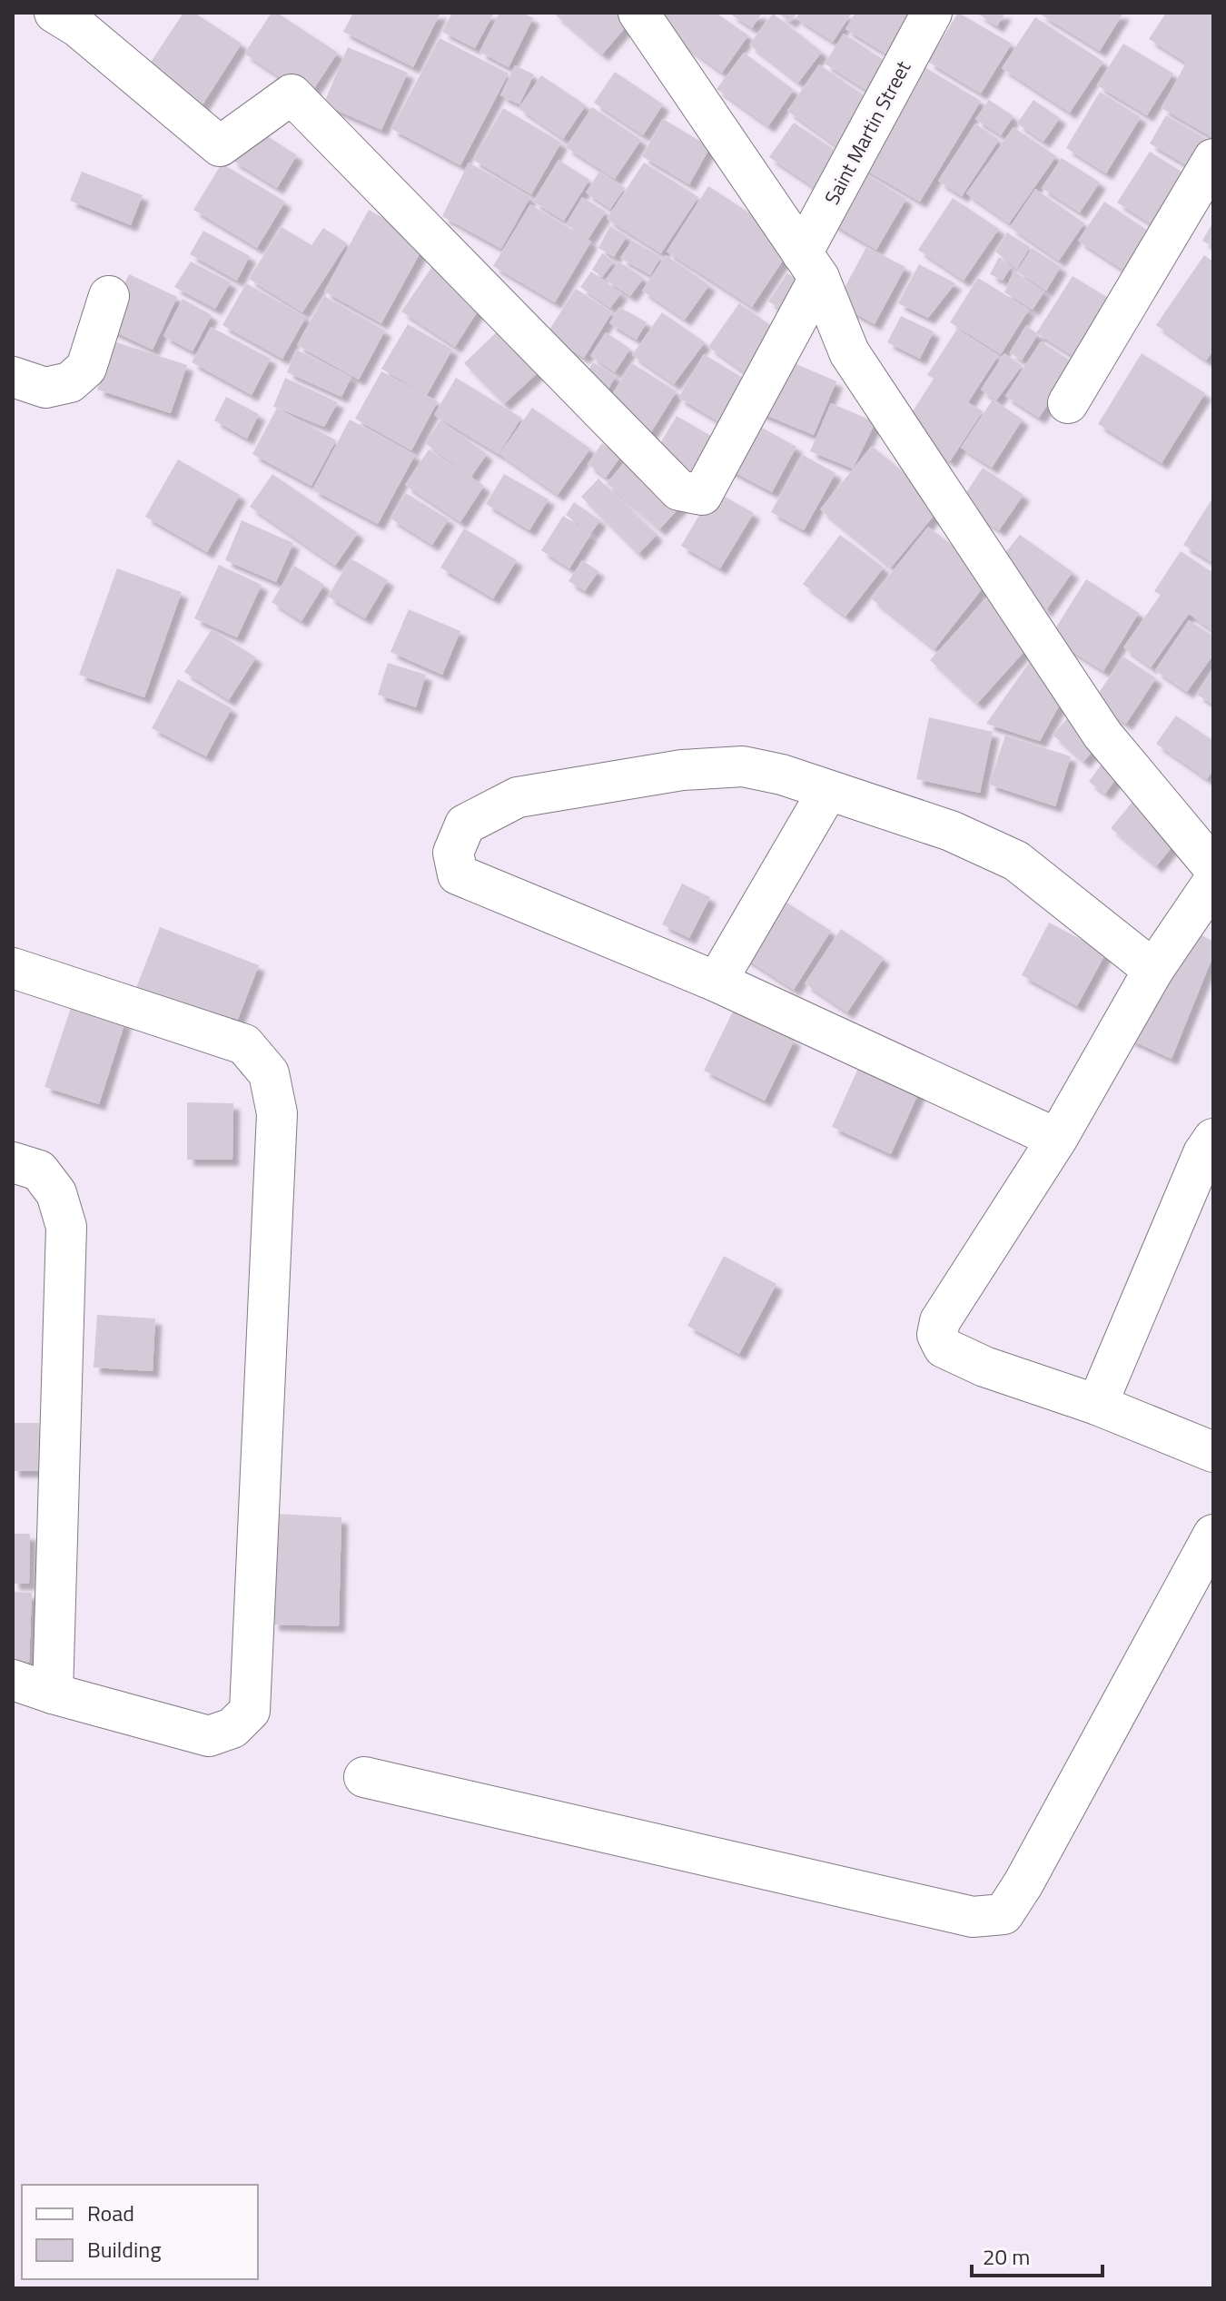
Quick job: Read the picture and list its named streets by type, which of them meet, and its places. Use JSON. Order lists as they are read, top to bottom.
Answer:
{
  "streets": {
    "street": ["Saint Martin Street"]
  },
  "legend": ["Road", "Building"],
  "scale_bar": "20 m"
}
